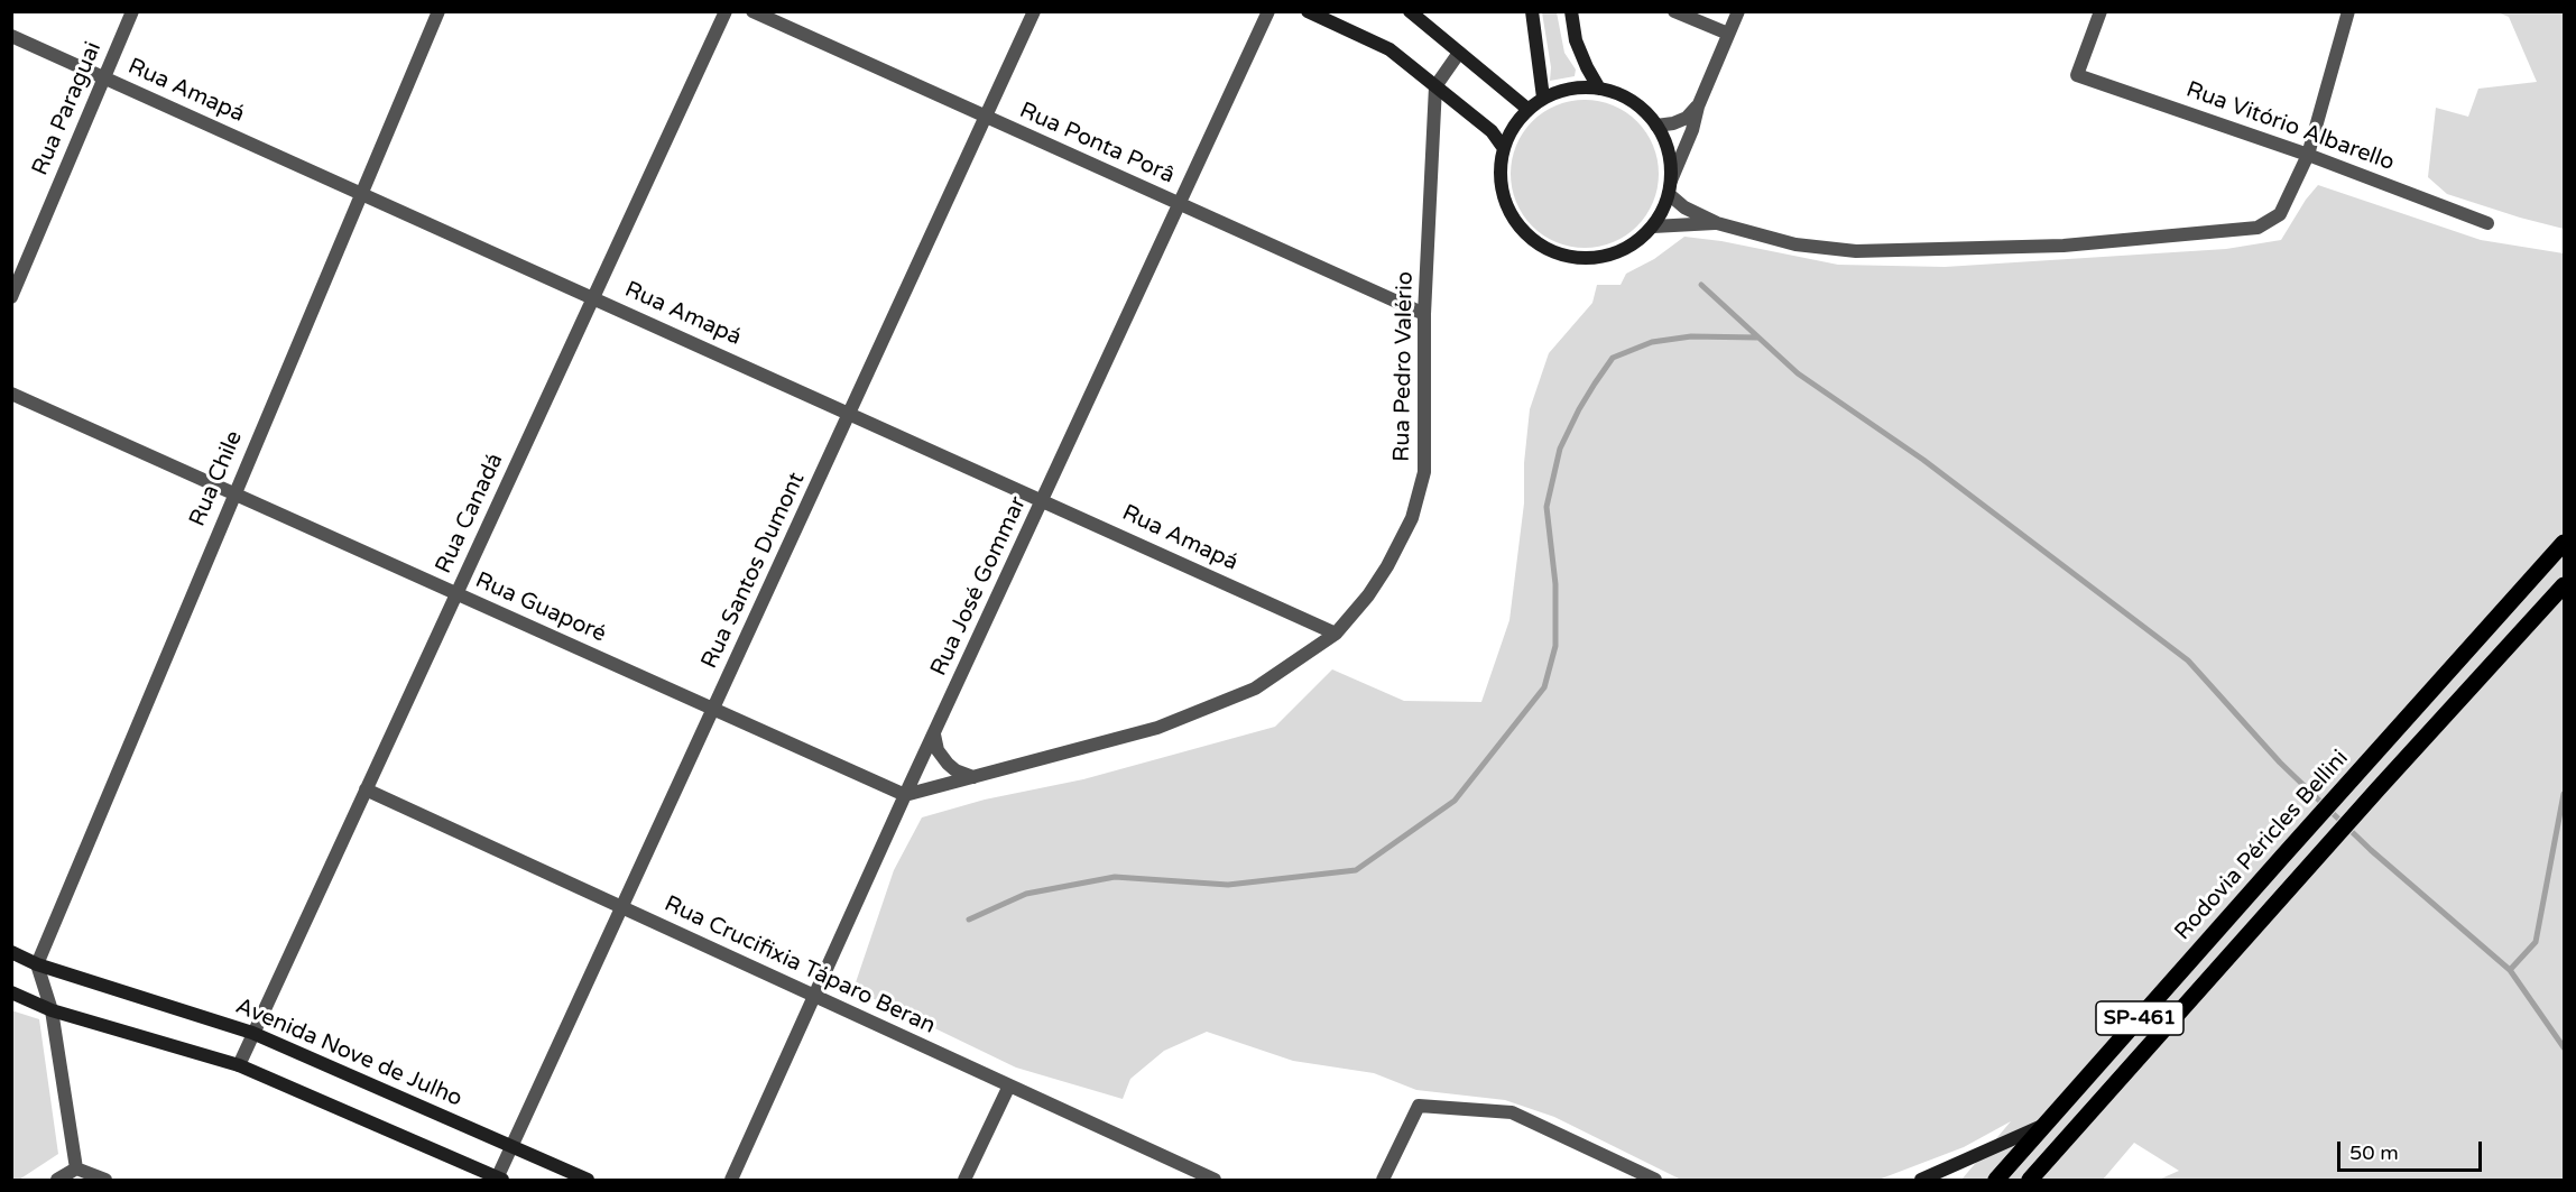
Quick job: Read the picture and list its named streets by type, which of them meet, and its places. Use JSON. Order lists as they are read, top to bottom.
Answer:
{
  "streets": {
    "main road": ["Rodovia Péricles Bellini", "SP-461"],
    "street": [
      "Rua Amapá",
      "Rua Paraguai",
      "Rua Vitório Albarello",
      "Rua Ponta Porâ",
      "Rua Pedro Valério",
      "Rua Chile",
      "Rua Canadá",
      "Rua Santos Dumont",
      "Rua José Gommar",
      "Rua Guaporé",
      "Rua Crucifixia Táparo Beran",
      "Avenida Nove de Julho"
    ]
  },
  "crossings": [
    ["Rua Amapá", "Rua Paraguai"],
    ["Rua Amapá", "Rua Pedro Valério"],
    ["Rua Amapá", "Rua Chile"],
    ["Rua Amapá", "Rua Canadá"],
    ["Rua Amapá", "Rua Santos Dumont"],
    ["Rua Amapá", "Rua José Gommar"],
    ["Rua Ponta Porâ", "Rua Pedro Valério"],
    ["Rua Ponta Porâ", "Rua Santos Dumont"],
    ["Rua Ponta Porâ", "Rua José Gommar"],
    ["Rua Pedro Valério", "Rua José Gommar"],
    ["Rua Pedro Valério", "Rua Guaporé"],
    ["Rua Chile", "Rua Guaporé"],
    ["Rua Chile", "Avenida Nove de Julho"],
    ["Rua Canadá", "Rua Guaporé"],
    ["Rua Canadá", "Rua Crucifixia Táparo Beran"],
    ["Rua Canadá", "Avenida Nove de Julho"],
    ["Rua Santos Dumont", "Rua Guaporé"],
    ["Rua Santos Dumont", "Rua Crucifixia Táparo Beran"],
    ["Rua Santos Dumont", "Avenida Nove de Julho"],
    ["Rua José Gommar", "Rua Guaporé"],
    ["Rua José Gommar", "Rua Crucifixia Táparo Beran"]
  ],
  "scale_bar": "50 m"
}
